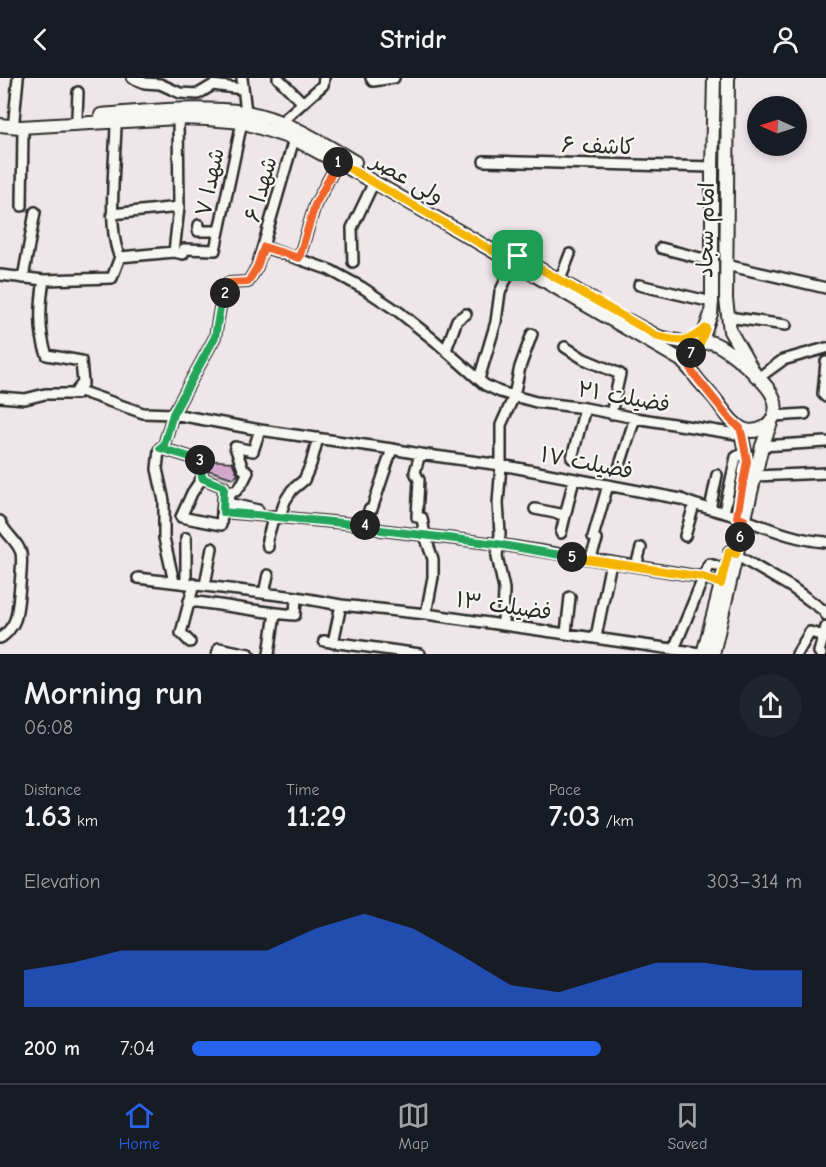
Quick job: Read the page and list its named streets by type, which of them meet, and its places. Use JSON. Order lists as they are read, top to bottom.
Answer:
{
  "streets": {
    "main road": ["ولی عصر", "امام سجاد"],
    "street": [
      "کاشف ۶",
      "شهدا ۷",
      "شهدا ۶",
      "فضیلت ۲۱",
      "فضیلت ۱۷",
      "فضیلت ۱۳"
    ]
  },
  "crossings": [
    ["کاشف ۶", "امام سجاد"],
    ["ولی عصر", "شهدا ۷"],
    ["ولی عصر", "شهدا ۶"],
    ["ولی عصر", "امام سجاد"],
    ["ولی عصر", "فضیلت ۲۱"],
    ["شهدا ۶", "فضیلت ۲۱"],
    ["شهدا ۶", "فضیلت ۱۷"]
  ],
  "north": "left",
  "page": {
    "header": "Stridr",
    "pins": [
      "1",
      "2",
      "7",
      "3",
      "4",
      "6",
      "5"
    ],
    "heading": ["Morning run", "06:08"],
    "stats": [
      ["Distance", "1.63 km"],
      ["Time", "11:29"],
      ["Pace", "7:03 /km"]
    ],
    "chart": ["Elevation", "303–314 m"],
    "list": [
      {
        "name": "200 m",
        "note": "7:04"
      }
    ],
    "tabs": ["Home", "Map", "Saved"]
  }
}
